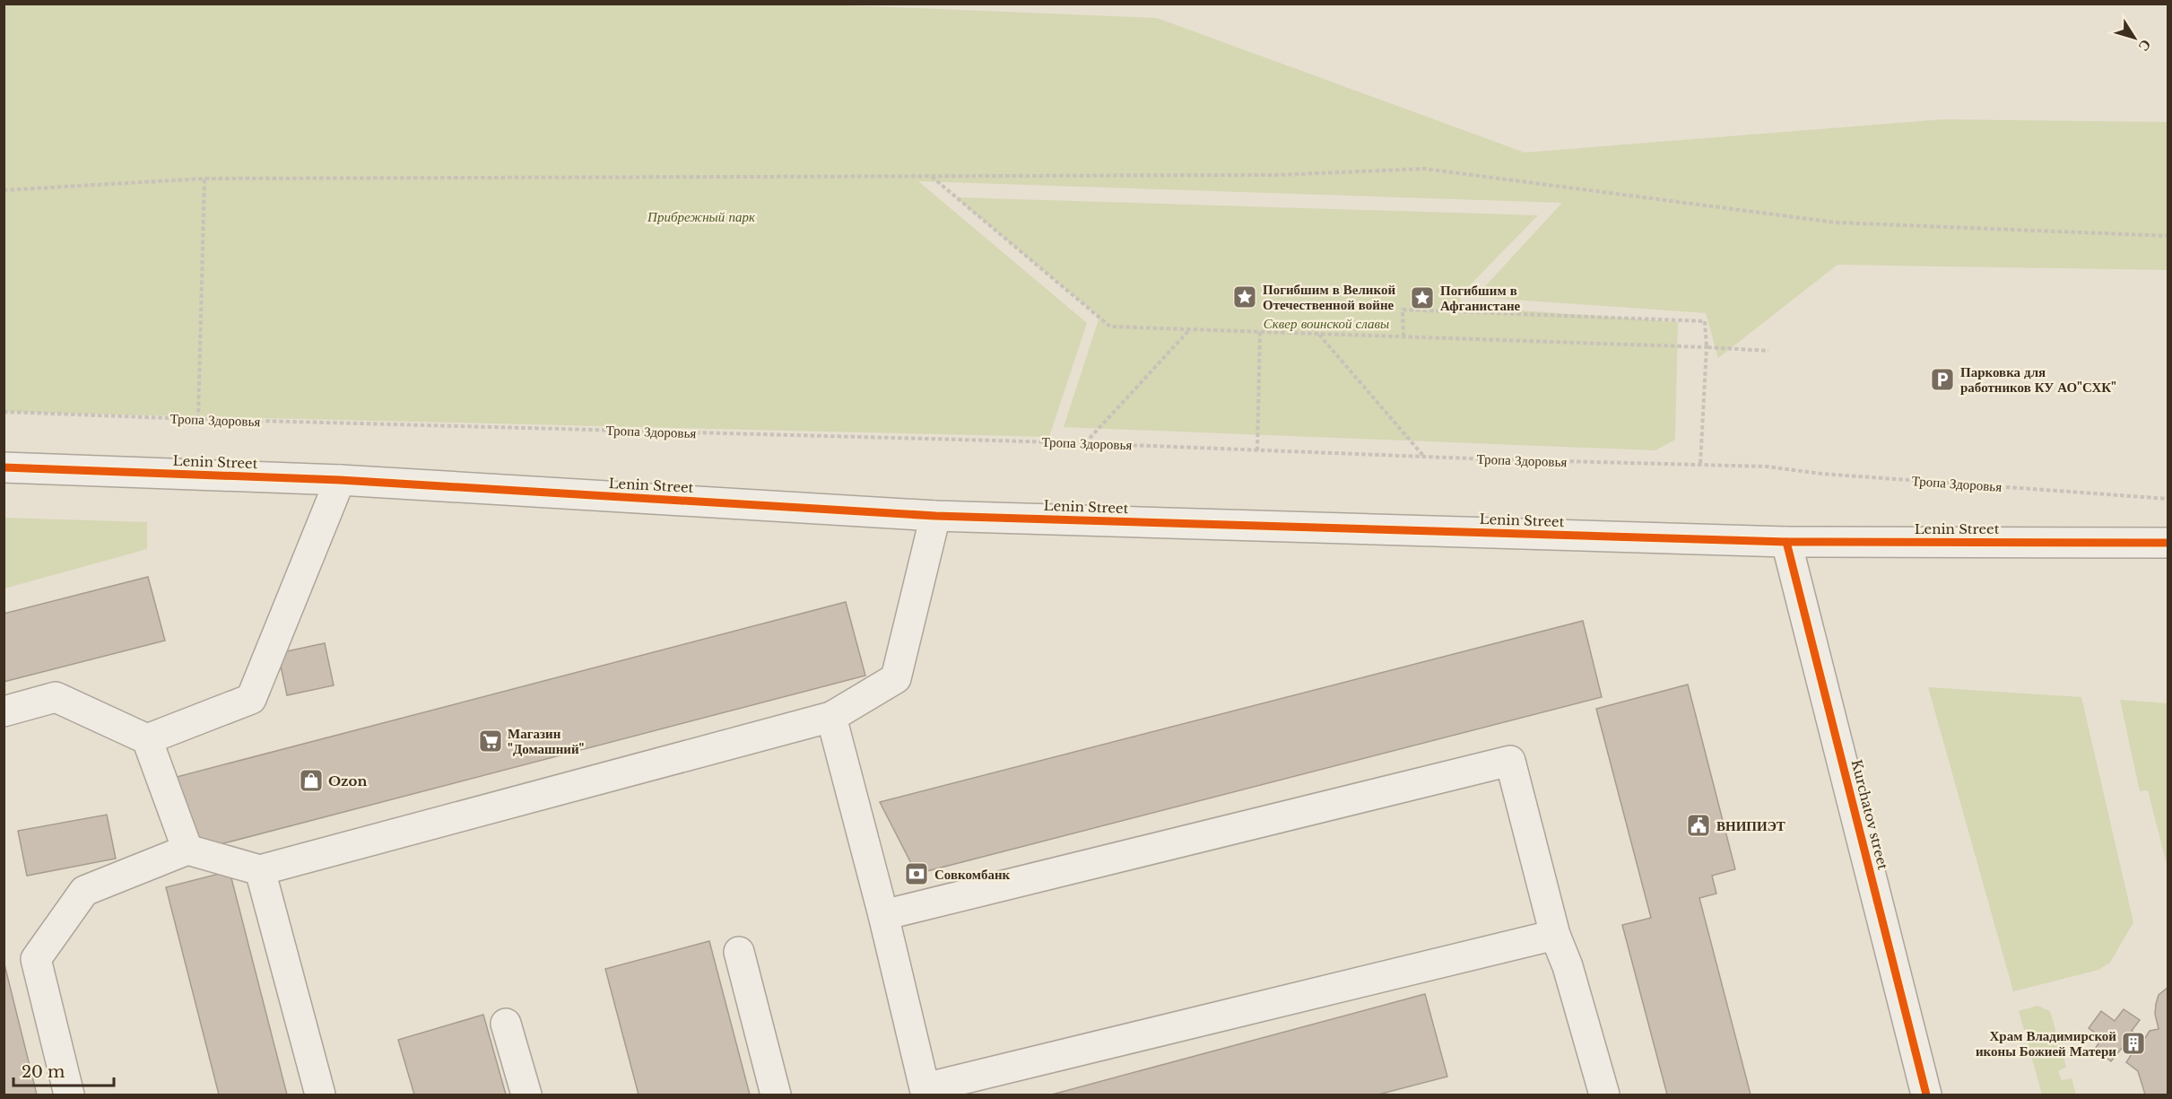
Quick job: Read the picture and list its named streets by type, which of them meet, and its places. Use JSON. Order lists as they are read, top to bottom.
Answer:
{
  "streets": {
    "street": ["Lenin Street", "Kurchatov street"],
    "path": ["Тропа Здоровья"]
  },
  "crossings": [
    ["Lenin Street", "Kurchatov street"]
  ],
  "parks": ["Прибрежный парк", "Сквер воинской славы"],
  "places": {
    "place": ["Погибшим в Великой Отечественной войне", "Погибшим в Афганистане"],
    "parking": ["Парковка для работников КУ АО\"СХК\""],
    "supermarket": ["Магазин \"Домашний\""],
    "shop": ["Ozon"],
    "public building": ["ВНИПИЭТ"],
    "bank": ["Совкомбанк"],
    "building": ["Храм Владимирской иконы Божией Матери"]
  },
  "scale_bar": "20 m",
  "north": "bottom right"
}
